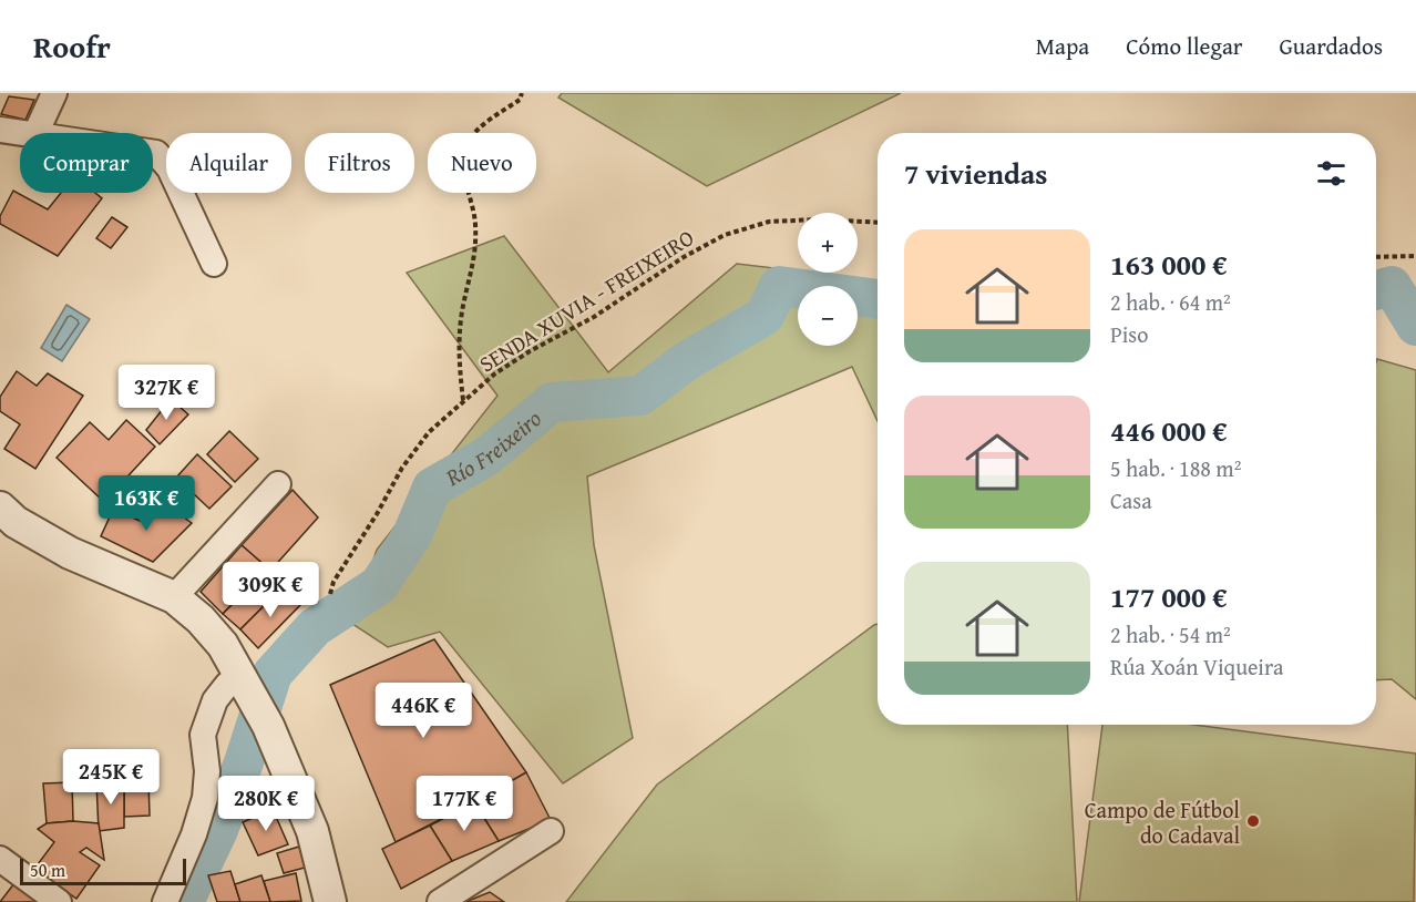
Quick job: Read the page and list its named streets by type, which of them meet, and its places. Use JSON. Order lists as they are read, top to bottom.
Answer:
{
  "streets": {
    "path": ["SENDA XUVIA - FREIXEIRO"]
  },
  "water": ["Río Freixeiro"],
  "places": ["Campo de Fútbol do Cadaval"],
  "scale_bar": "50 m",
  "page": {
    "header": "Roofr",
    "nav": ["Mapa", "Cómo llegar", "Guardados"],
    "chip": [
      "Comprar",
      "Alquilar",
      "Filtros",
      "Nuevo"
    ],
    "heading": "7 viviendas",
    "map_buttons": ["+", "−"],
    "list": [
      {
        "name": "163 000 €",
        "note": "2 hab. · 64 m² · Piso"
      },
      {
        "name": "446 000 €",
        "note": "5 hab. · 188 m² · Casa"
      },
      {
        "name": "177 000 €",
        "note": "2 hab. · 54 m² · Rúa Xoán Viqueira"
      }
    ],
    "price": [
      "327K €",
      "163K €",
      "309K €",
      "446K €",
      "245K €",
      "280K €",
      "177K €"
    ],
    "scale": "50 m"
  }
}
